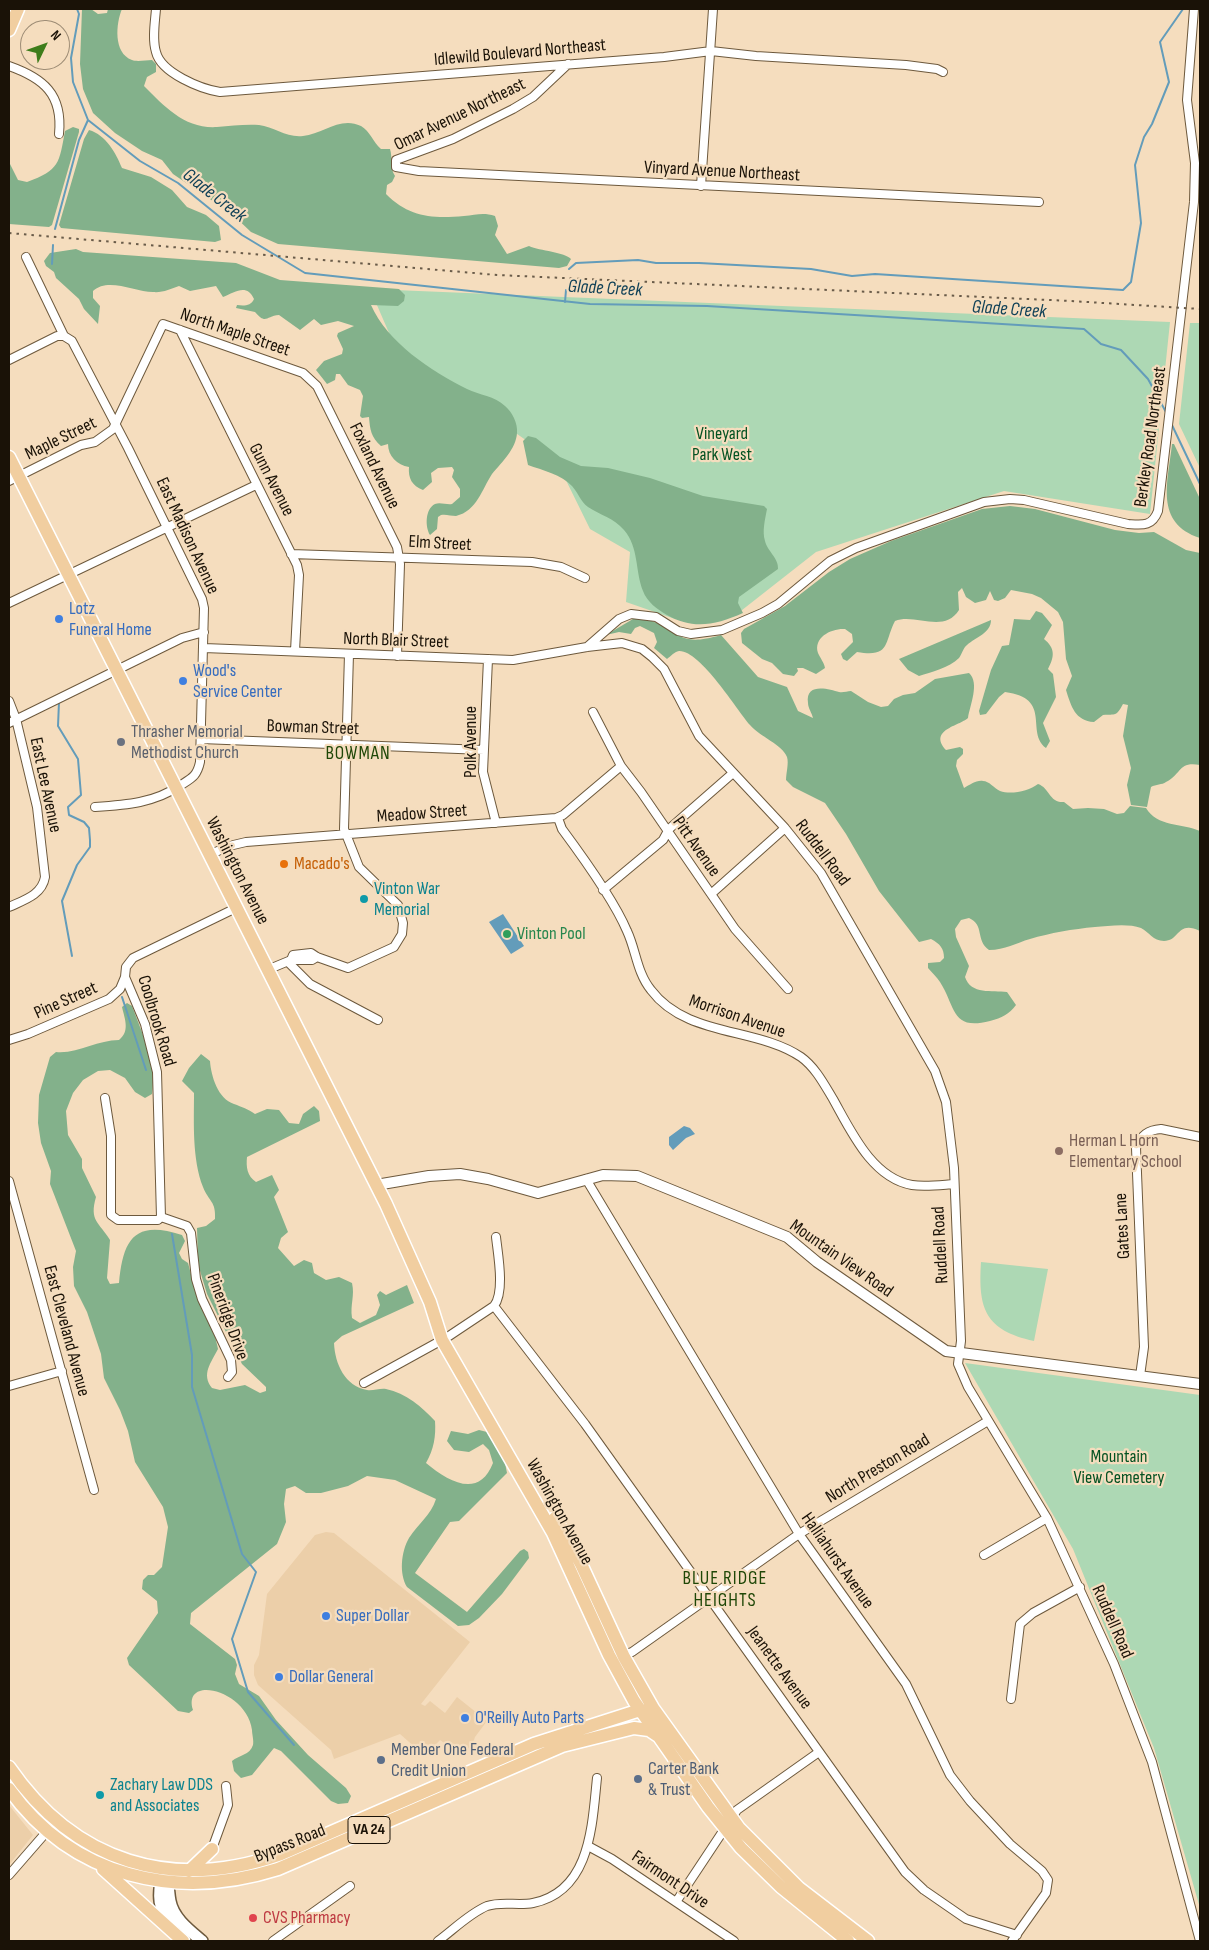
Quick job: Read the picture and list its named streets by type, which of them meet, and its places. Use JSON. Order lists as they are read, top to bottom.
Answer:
{
  "streets": {
    "main road": ["Washington Avenue", "VA 24", "Bypass Road"],
    "street": [
      "Idlewild Boulevard Northeast",
      "Omar Avenue Northeast",
      "Vinyard Avenue Northeast",
      "North Maple Street",
      "Berkley Road Northeast",
      "Maple Street",
      "Foxland Avenue",
      "Gunn Avenue",
      "East Madison Avenue",
      "Elm Street",
      "North Blair Street",
      "Bowman Street",
      "Polk Avenue",
      "East Lee Avenue",
      "Meadow Street",
      "Pitt Avenue",
      "Ruddell Road",
      "Pine Street",
      "Morrison Avenue",
      "Coolbrook Road",
      "Gates Lane",
      "Mountain View Road",
      "Pineridge Drive",
      "East Cleveland Avenue",
      "North Preston Road",
      "Halliahurst Avenue",
      "Jeanette Avenue",
      "Fairmont Drive"
    ]
  },
  "crossings": [
    ["Idlewild Boulevard Northeast", "Omar Avenue Northeast"],
    ["Omar Avenue Northeast", "Vinyard Avenue Northeast"],
    ["North Maple Street", "Maple Street"],
    ["North Maple Street", "Foxland Avenue"],
    ["North Maple Street", "Gunn Avenue"],
    ["North Maple Street", "East Madison Avenue"],
    ["Berkley Road Northeast", "North Blair Street"],
    ["Berkley Road Northeast", "Ruddell Road"],
    ["Maple Street", "East Madison Avenue"],
    ["Maple Street", "Washington Avenue"],
    ["Foxland Avenue", "Elm Street"],
    ["Foxland Avenue", "North Blair Street"],
    ["Gunn Avenue", "Elm Street"],
    ["Gunn Avenue", "North Blair Street"],
    ["East Madison Avenue", "North Blair Street"],
    ["East Madison Avenue", "Bowman Street"],
    ["East Madison Avenue", "Washington Avenue"],
    ["North Blair Street", "Polk Avenue"],
    ["North Blair Street", "Ruddell Road"],
    ["Bowman Street", "Polk Avenue"],
    ["Polk Avenue", "Meadow Street"],
    ["Meadow Street", "Washington Avenue"],
    ["Meadow Street", "Morrison Avenue"],
    ["Ruddell Road", "Morrison Avenue"],
    ["Ruddell Road", "Mountain View Road"],
    ["Ruddell Road", "North Preston Road"],
    ["Washington Avenue", "Coolbrook Road"],
    ["Washington Avenue", "Mountain View Road"],
    ["Washington Avenue", "North Preston Road"],
    ["Washington Avenue", "Bypass Road"],
    ["Pine Street", "Coolbrook Road"],
    ["Coolbrook Road", "Pineridge Drive"],
    ["Gates Lane", "Mountain View Road"],
    ["Mountain View Road", "Halliahurst Avenue"],
    ["North Preston Road", "Halliahurst Avenue"],
    ["North Preston Road", "Jeanette Avenue"],
    ["Halliahurst Avenue", "Jeanette Avenue"],
    ["VA 24", "Bypass Road"]
  ],
  "districts": ["BOWMAN", "BLUE RIDGE HEIGHTS"],
  "water": ["Glade Creek"],
  "parks": ["Vineyard Park West", "Mountain View Cemetery"],
  "places": [
    "Lotz Funeral Home",
    "Wood's Service Center",
    "Thrasher Memorial Methodist Church",
    "Macado's",
    "Vinton War Memorial",
    "Vinton Pool",
    "Herman L Horn Elementary School",
    "Super Dollar",
    "Dollar General",
    "O'Reilly Auto Parts",
    "Member One Federal Credit Union",
    "Carter Bank & Trust",
    "Zachary Law DDS and Associates",
    "CVS Pharmacy"
  ],
  "north": "top right"
}
